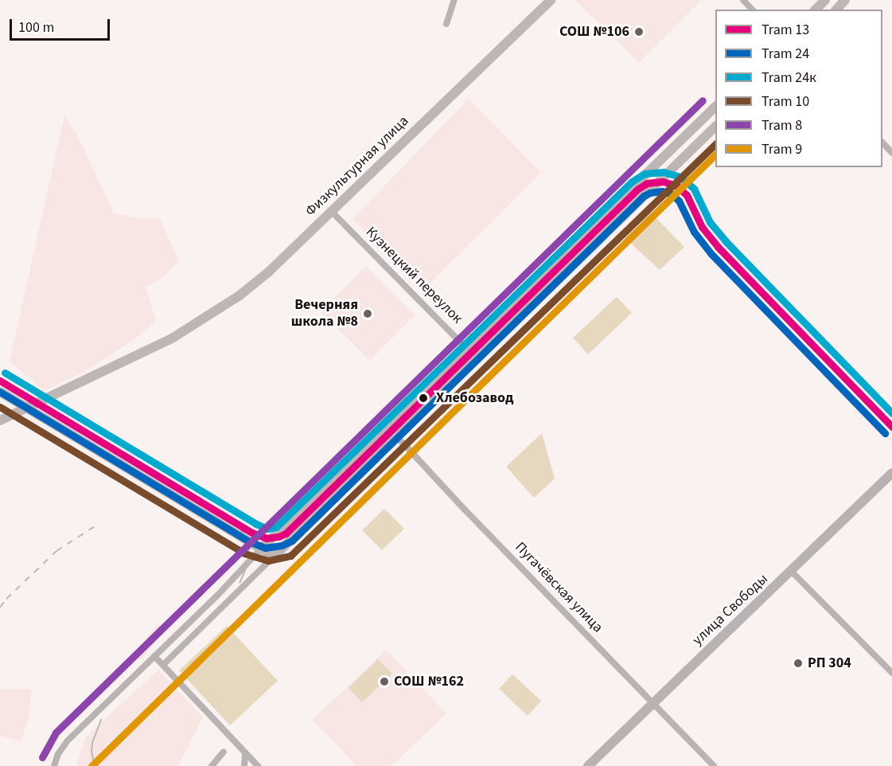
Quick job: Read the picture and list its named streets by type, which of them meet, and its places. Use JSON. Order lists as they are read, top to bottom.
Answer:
{
  "streets": {
    "main road": ["Физкультурная улица"],
    "street": ["Кузнецкий переулок", "Пугачёвская улица", "улица Свободы"]
  },
  "crossings": [
    ["Физкультурная улица", "Кузнецкий переулок"],
    ["Пугачёвская улица", "улица Свободы"]
  ],
  "places": [
    "СОШ №106",
    "Вечерняя школа №8",
    "Хлебозавод",
    "РП 304",
    "СОШ №162"
  ],
  "lines": [
    "tram line 8",
    "tram line 10",
    "tram line 9",
    "tram line 24к",
    "tram line 13",
    "tram line 24"
  ],
  "legend": [
    "Tram 13",
    "Tram 24",
    "Tram 24к",
    "Tram 10",
    "Tram 8",
    "Tram 9"
  ],
  "scale_bar": "100 m"
}
